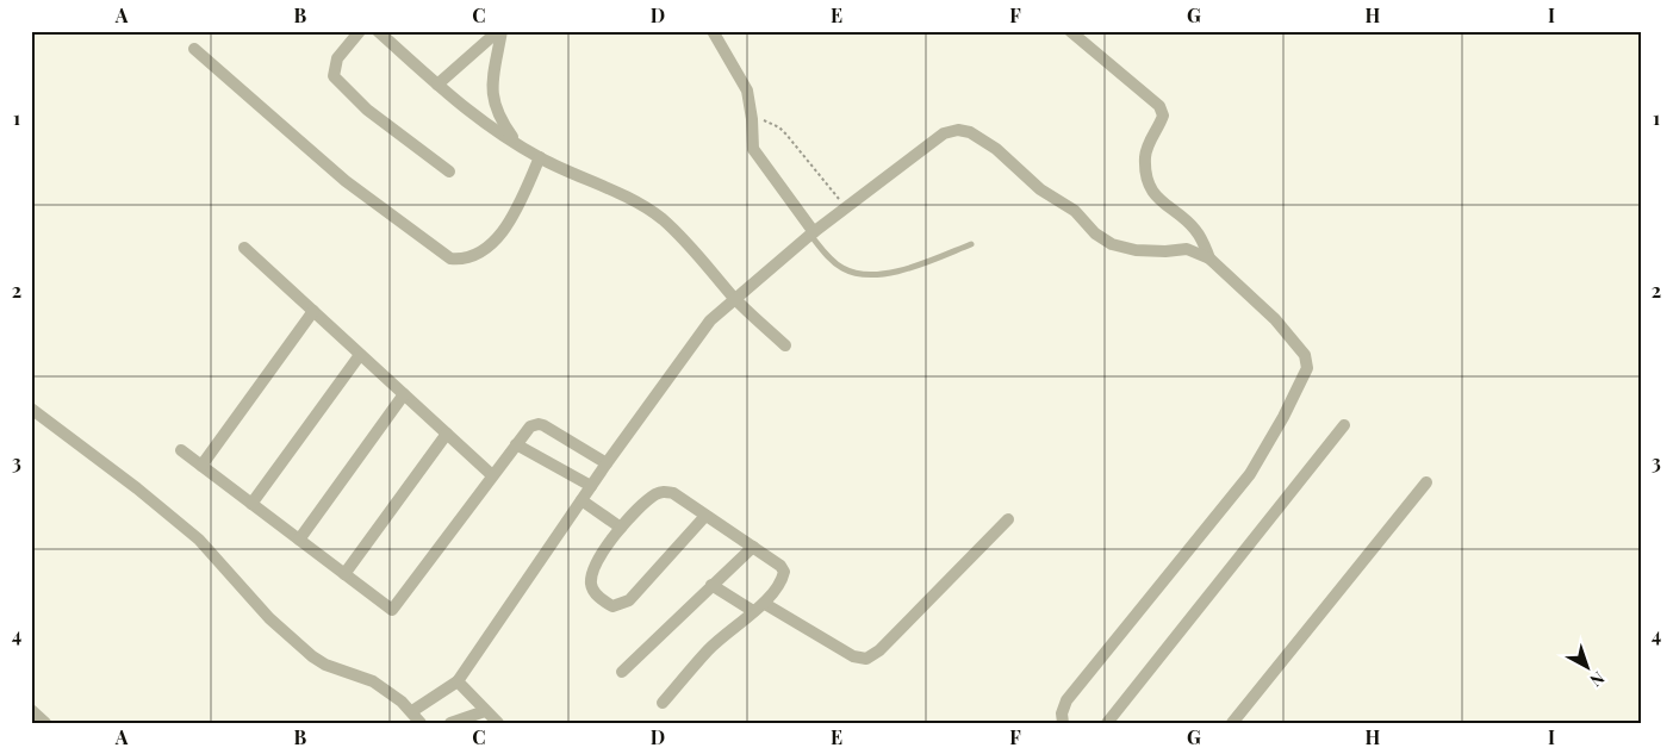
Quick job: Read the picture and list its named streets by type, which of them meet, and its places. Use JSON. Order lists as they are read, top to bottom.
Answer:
{
  "north": "bottom right",
  "grid": {
    "columns": [
      "A",
      "B",
      "C",
      "D",
      "E",
      "F",
      "G",
      "H",
      "I"
    ],
    "rows": [
      "1",
      "2",
      "3",
      "4"
    ]
  }
}
